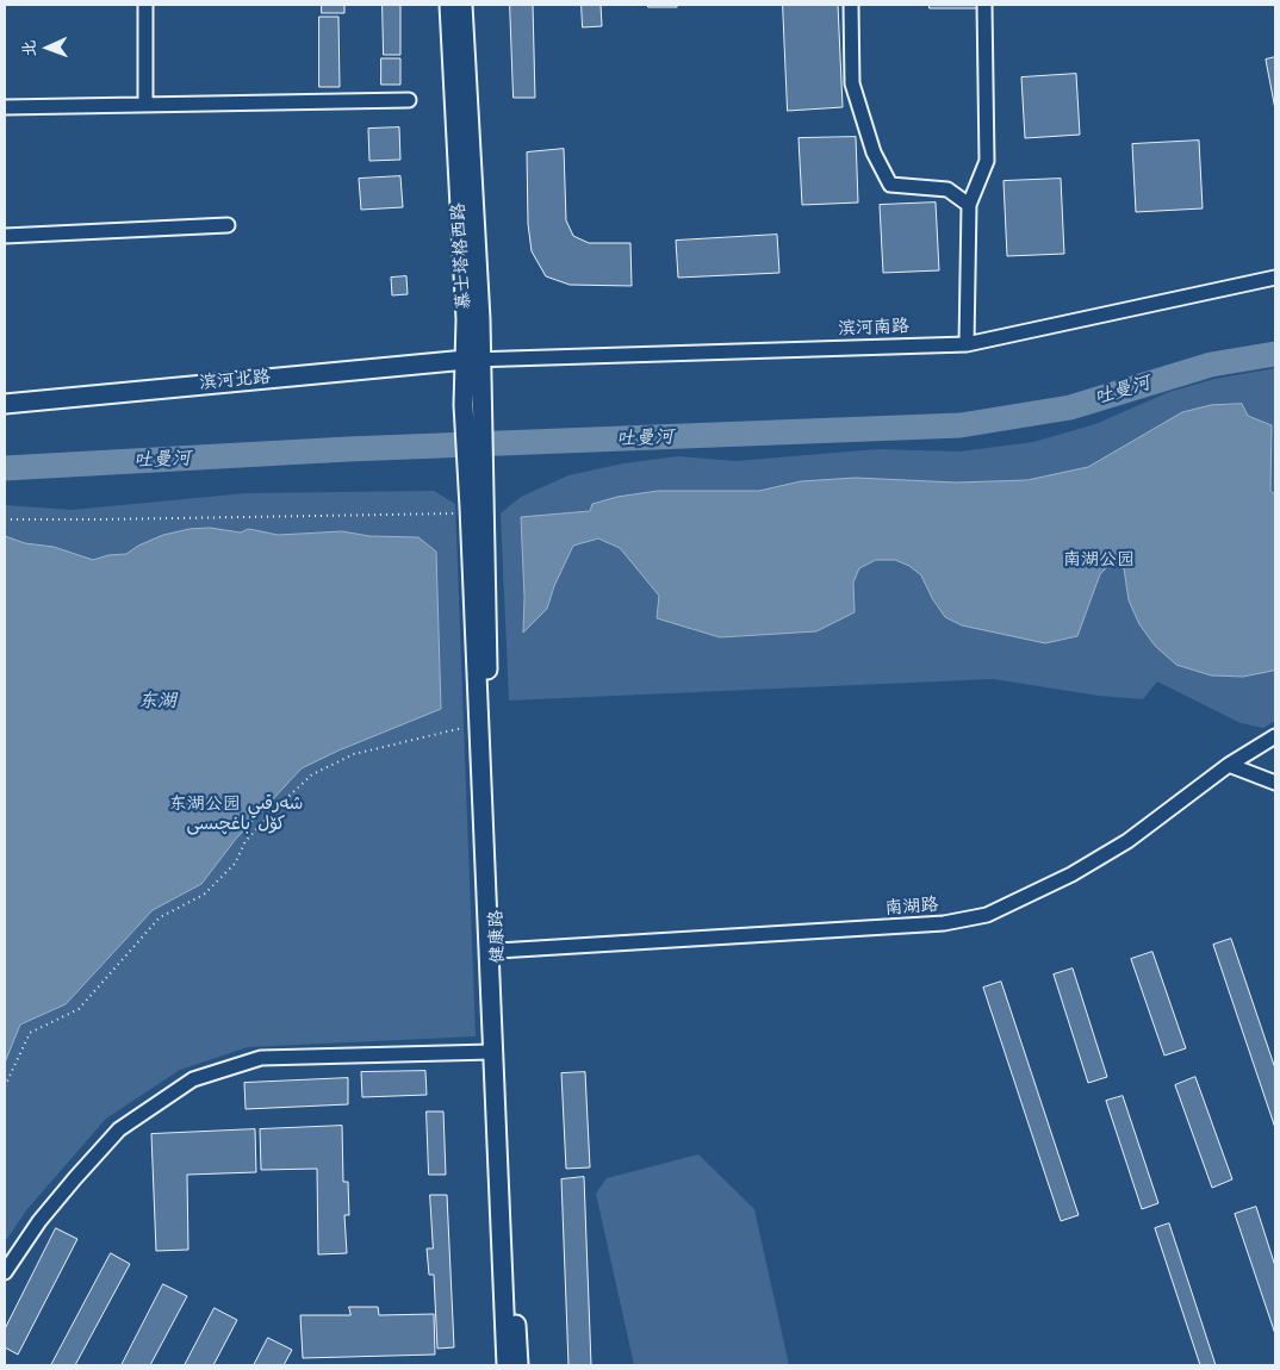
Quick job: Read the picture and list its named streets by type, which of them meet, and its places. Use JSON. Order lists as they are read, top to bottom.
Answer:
{
  "streets": {
    "main road": ["慕士塔格西路", "滨河北路", "健康路"],
    "street": ["滨河南路", "南湖路"]
  },
  "crossings": [
    ["慕士塔格西路", "滨河南路"],
    ["慕士塔格西路", "滨河北路"],
    ["慕士塔格西路", "健康路"],
    ["滨河南路", "滨河北路"],
    ["南湖路", "健康路"]
  ],
  "water": ["吐曼河", "东湖"],
  "parks": ["南湖公园", "东湖公园 شەرقىي كۆل باغچىسى"],
  "north": "left"
}
